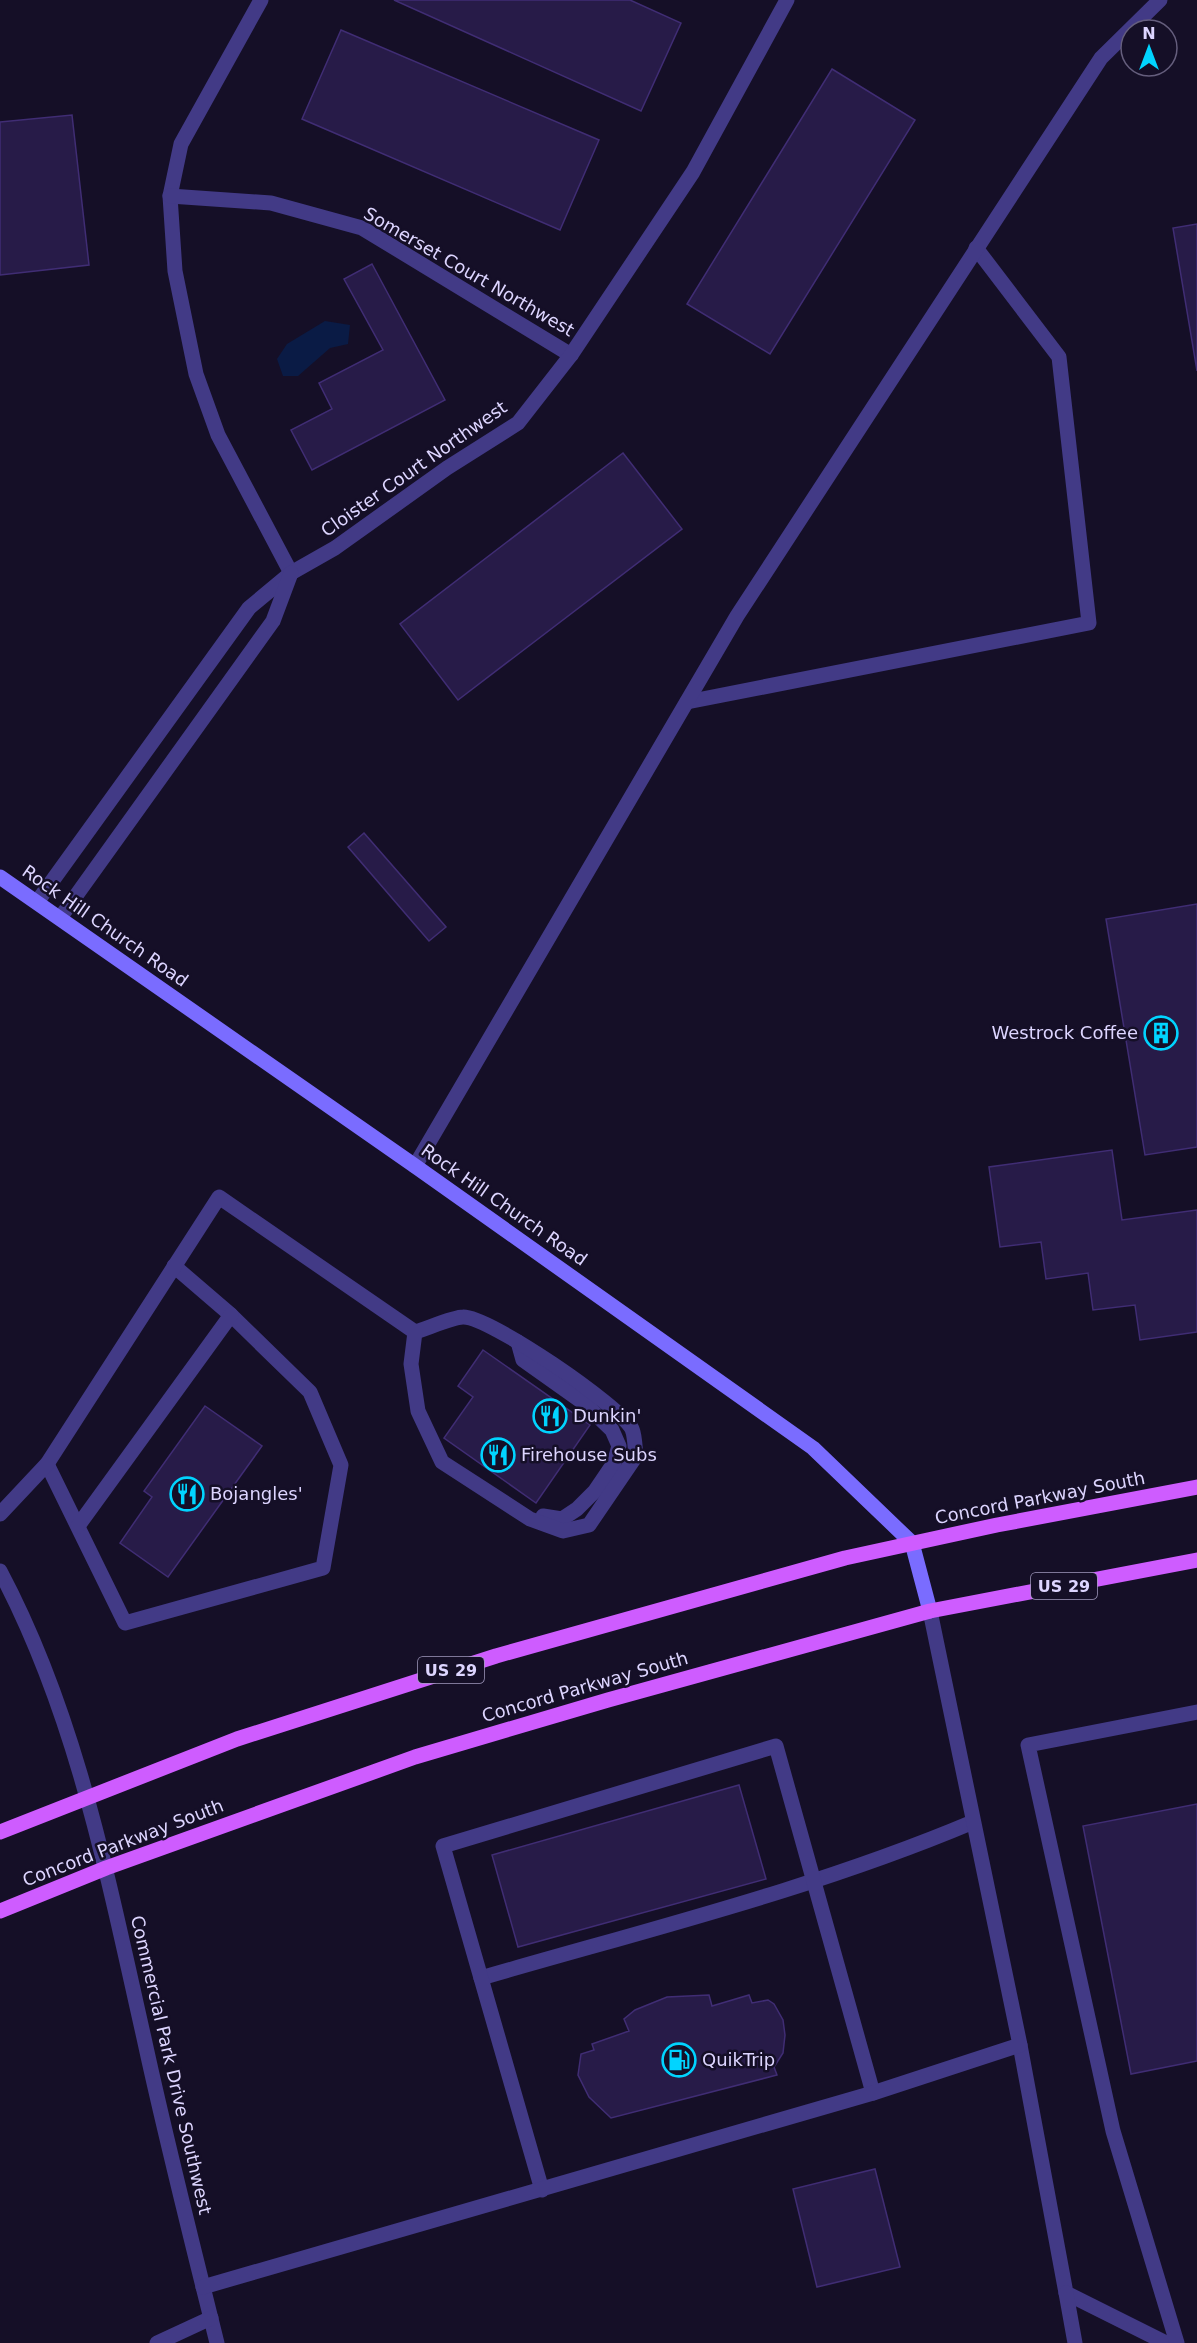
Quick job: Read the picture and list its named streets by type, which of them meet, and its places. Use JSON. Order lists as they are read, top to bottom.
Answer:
{
  "streets": {
    "main road": ["Rock Hill Church Road", "Concord Parkway South", "US 29"],
    "street": ["Somerset Court Northwest", "Cloister Court Northwest", "Commercial Park Drive Southwest"]
  },
  "crossings": [
    ["Somerset Court Northwest", "Cloister Court Northwest"],
    ["Cloister Court Northwest", "Rock Hill Church Road"],
    ["Rock Hill Church Road", "Concord Parkway South"],
    ["Concord Parkway South", "Commercial Park Drive Southwest"]
  ],
  "places": {
    "building": ["Westrock Coffee"],
    "restaurant": ["Dunkin'", "Firehouse Subs", "Bojangles'"],
    "fuel station": ["QuikTrip"]
  },
  "north": "top"
}
